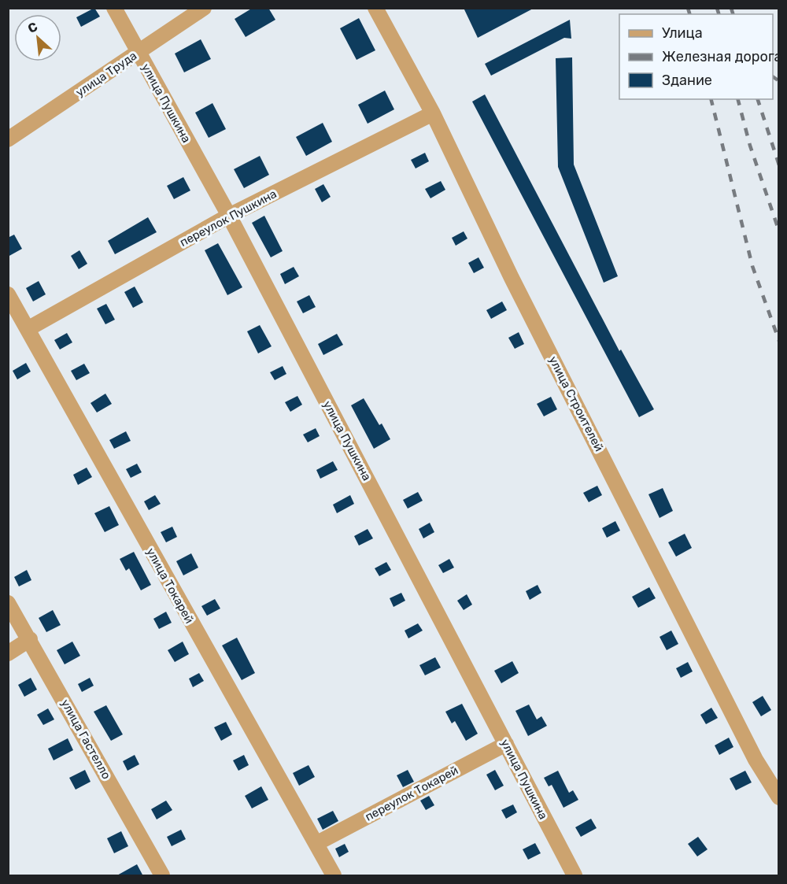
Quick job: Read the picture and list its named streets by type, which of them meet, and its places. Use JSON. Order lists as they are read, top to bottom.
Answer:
{
  "streets": {
    "street": [
      "улица Труда",
      "улица Пушкина",
      "переулок Пушкина",
      "улица Строителей",
      "улица Токарей",
      "улица Гастелло",
      "переулок Токарей"
    ]
  },
  "crossings": [
    ["улица Труда", "улица Пушкина"],
    ["улица Пушкина", "переулок Пушкина"],
    ["улица Пушкина", "переулок Токарей"],
    ["переулок Пушкина", "улица Строителей"],
    ["переулок Пушкина", "улица Токарей"],
    ["улица Токарей", "переулок Токарей"]
  ],
  "legend": ["Улица", "Железная дорога", "Здание"],
  "north": "top left"
}
